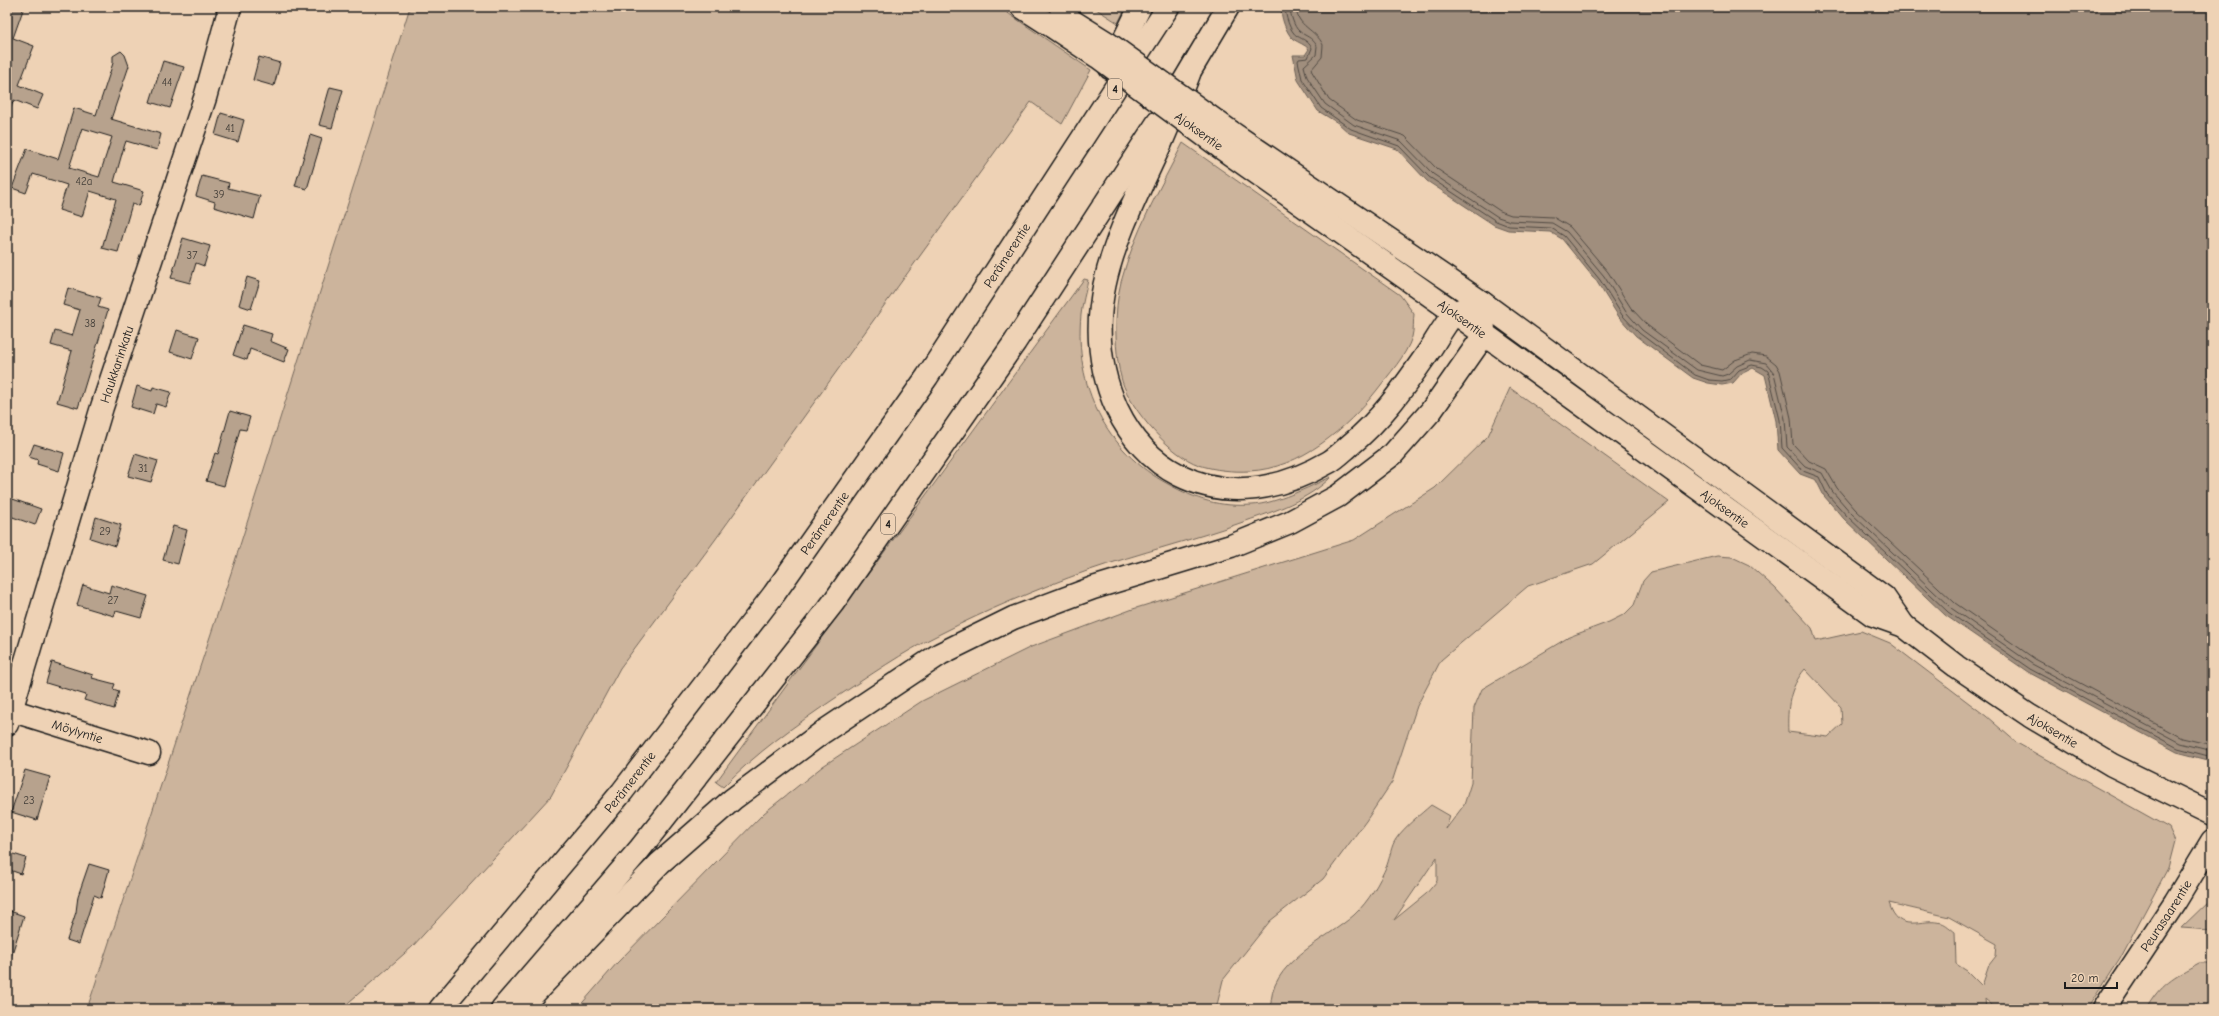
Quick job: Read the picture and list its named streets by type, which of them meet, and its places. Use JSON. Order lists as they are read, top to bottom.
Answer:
{
  "streets": {
    "main road": [
      "4",
      "Ajoksentie",
      "Perämerentie",
      "Haukkarinkatu",
      "Möylyntie",
      "Peurasaarentie"
    ]
  },
  "crossings": [
    ["Haukkarinkatu", "Möylyntie"]
  ],
  "house_numbers": [
    "44",
    "41",
    "42a",
    "39",
    "37",
    "38",
    "31",
    "29",
    "27",
    "23"
  ],
  "scale_bar": "20 m"
}
